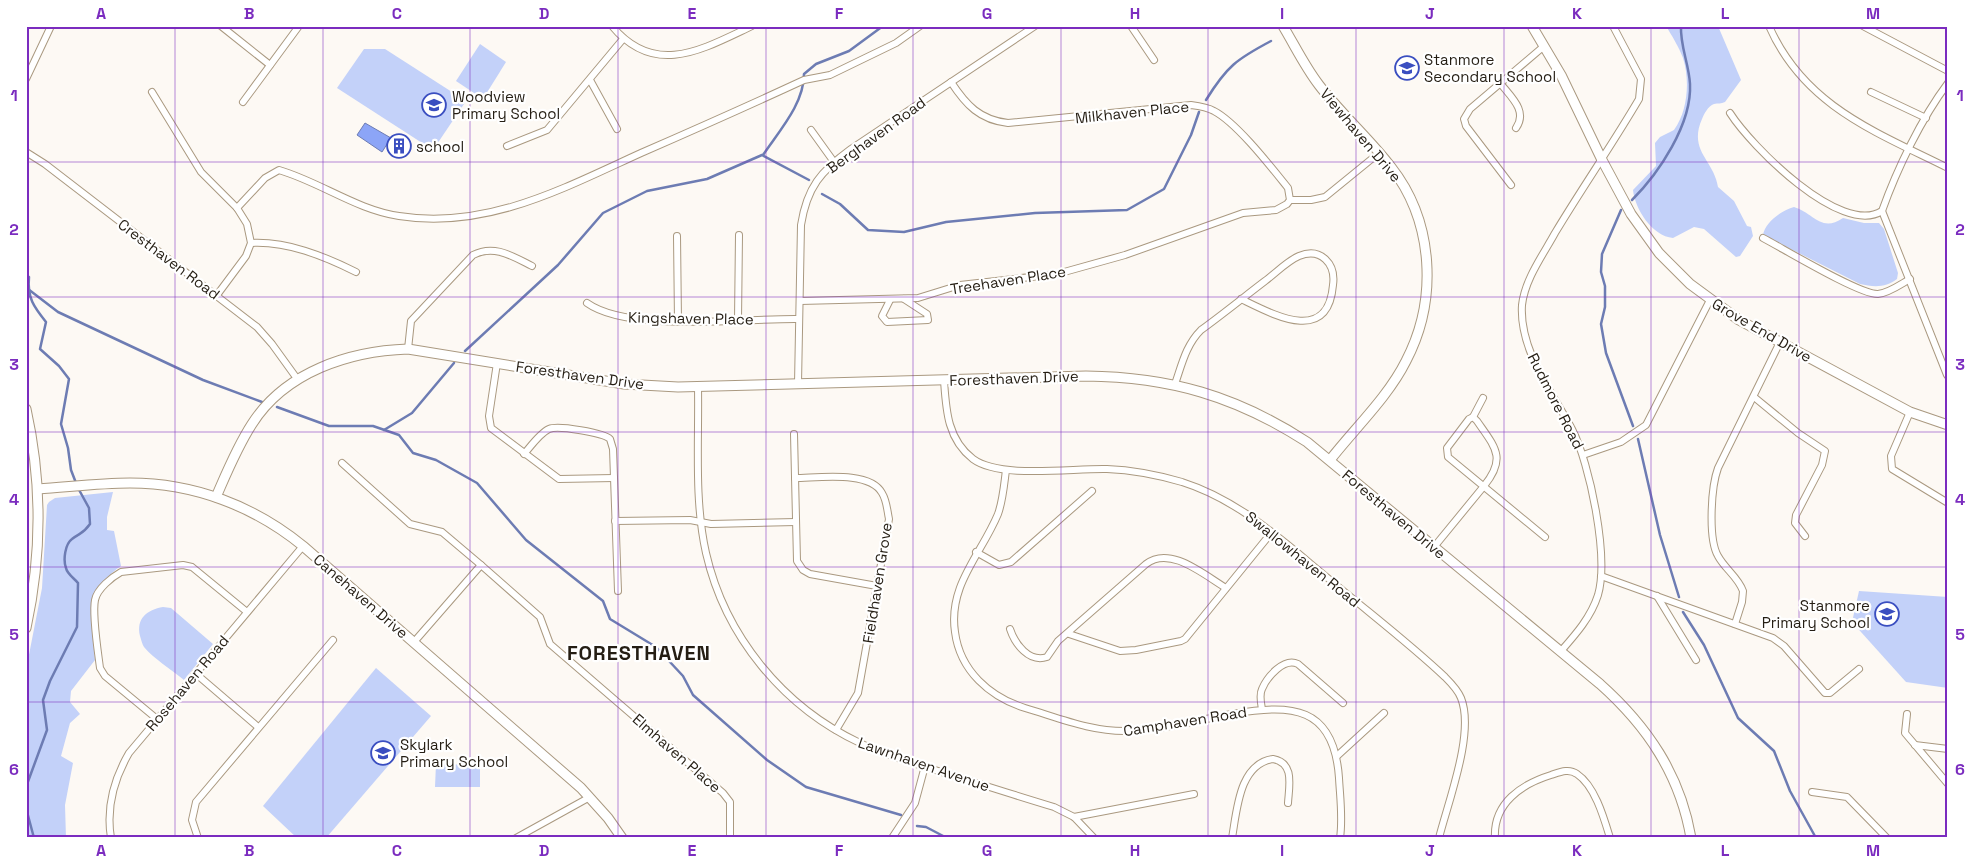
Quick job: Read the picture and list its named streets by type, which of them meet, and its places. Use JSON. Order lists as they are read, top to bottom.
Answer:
{
  "streets": {
    "street": [
      "Milkhaven Place",
      "Berghaven Road",
      "Viewhaven Drive",
      "Cresthaven Road",
      "Treehaven Place",
      "Kingshaven Place",
      "Grove End Drive",
      "Foresthaven Drive",
      "Rudmore Road",
      "Swallowhaven Road",
      "Fieldhaven Grove",
      "Canehaven Drive",
      "Rosehaven Road",
      "Camphaven Road",
      "Elmhaven Place",
      "Lawnhaven Avenue"
    ]
  },
  "crossings": [
    ["Milkhaven Place", "Berghaven Road"],
    ["Milkhaven Place", "Treehaven Place"],
    ["Berghaven Road", "Treehaven Place"],
    ["Berghaven Road", "Kingshaven Place"],
    ["Berghaven Road", "Foresthaven Drive"],
    ["Viewhaven Drive", "Foresthaven Drive"],
    ["Cresthaven Road", "Foresthaven Drive"],
    ["Grove End Drive", "Rudmore Road"],
    ["Foresthaven Drive", "Rudmore Road"],
    ["Foresthaven Drive", "Swallowhaven Road"],
    ["Foresthaven Drive", "Canehaven Drive"],
    ["Foresthaven Drive", "Lawnhaven Avenue"],
    ["Swallowhaven Road", "Camphaven Road"],
    ["Fieldhaven Grove", "Lawnhaven Avenue"],
    ["Canehaven Drive", "Rosehaven Road"]
  ],
  "districts": ["FORESTHAVEN"],
  "places": {
    "school or university": [
      "Stanmore Secondary School",
      "Woodview Primary School",
      "Stanmore Primary School",
      "Skylark Primary School"
    ],
    "building": ["school"]
  },
  "grid": {
    "columns": [
      "A",
      "B",
      "C",
      "D",
      "E",
      "F",
      "G",
      "H",
      "I",
      "J",
      "K",
      "L",
      "M"
    ],
    "rows": [
      "1",
      "2",
      "3",
      "4",
      "5",
      "6"
    ]
  }
}
